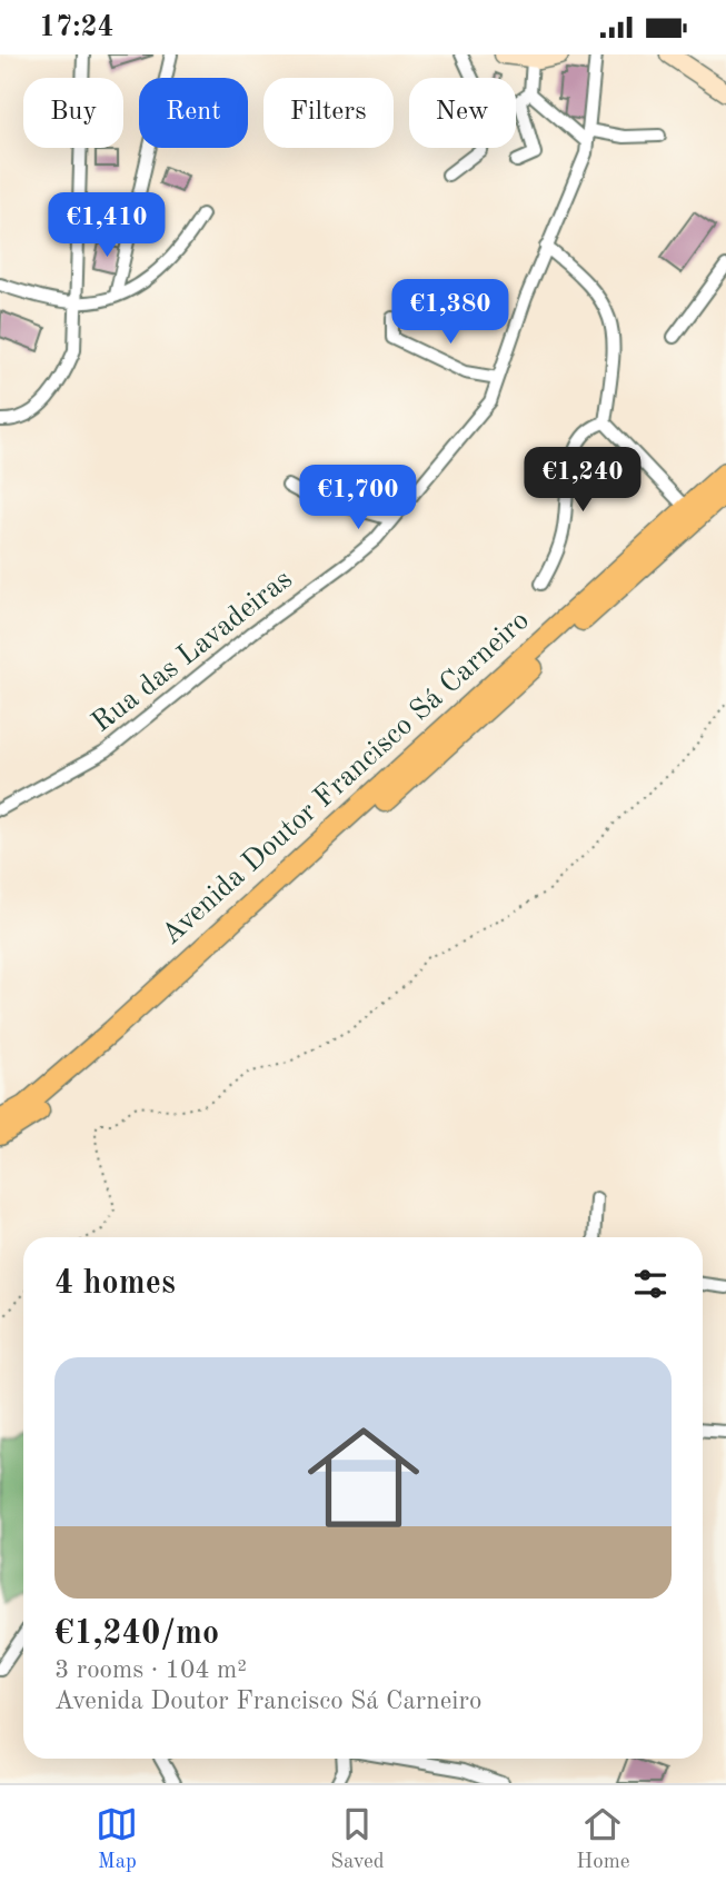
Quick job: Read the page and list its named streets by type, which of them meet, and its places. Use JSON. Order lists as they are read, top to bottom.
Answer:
{
  "streets": {
    "main road": ["Avenida Doutor Francisco Sá Carneiro"],
    "street": ["Rua das Lavadeiras"]
  },
  "page": {
    "status": "17:24",
    "chip": [
      "Buy",
      "Rent",
      "Filters",
      "New"
    ],
    "price": [
      "€1,410",
      "€1,380",
      "€1,240",
      "€1,700"
    ],
    "heading": "4 homes",
    "list": [
      {
        "name": "€1,240/mo",
        "note": "3 rooms · 104 m² · Avenida Doutor Francisco Sá Carneiro"
      }
    ],
    "tabs": ["Map", "Saved", "Home"]
  }
}
